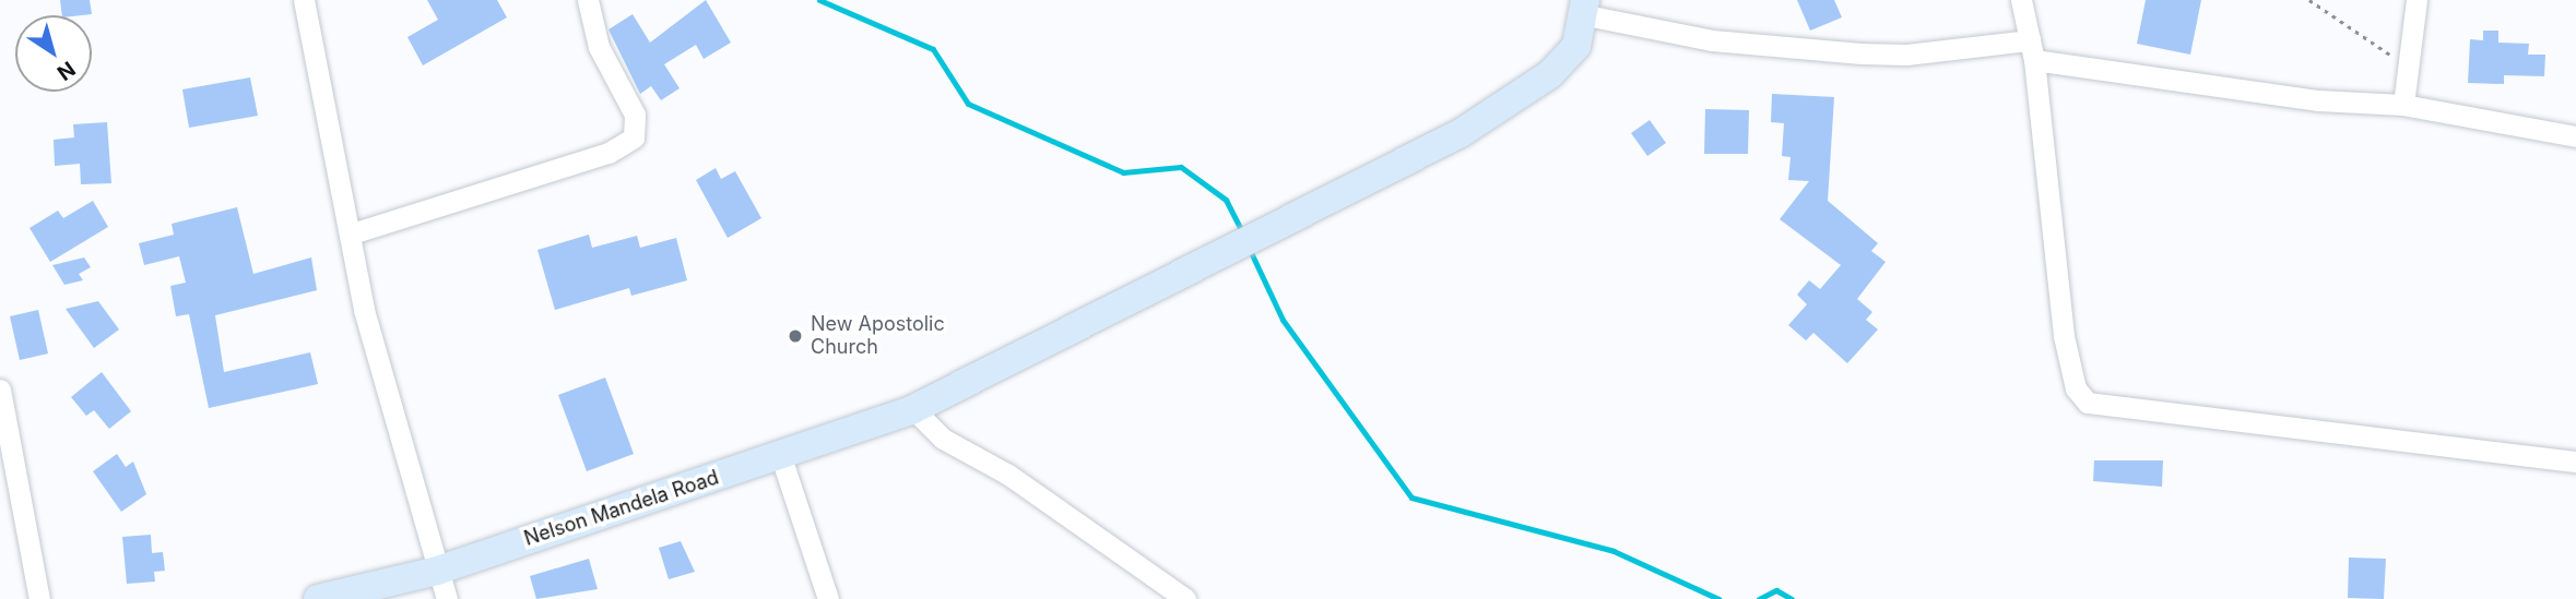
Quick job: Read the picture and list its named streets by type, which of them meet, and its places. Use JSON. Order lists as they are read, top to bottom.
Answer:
{
  "streets": {
    "street": ["Nelson Mandela Road"]
  },
  "places": ["New Apostolic Church"],
  "north": "bottom right"
}
